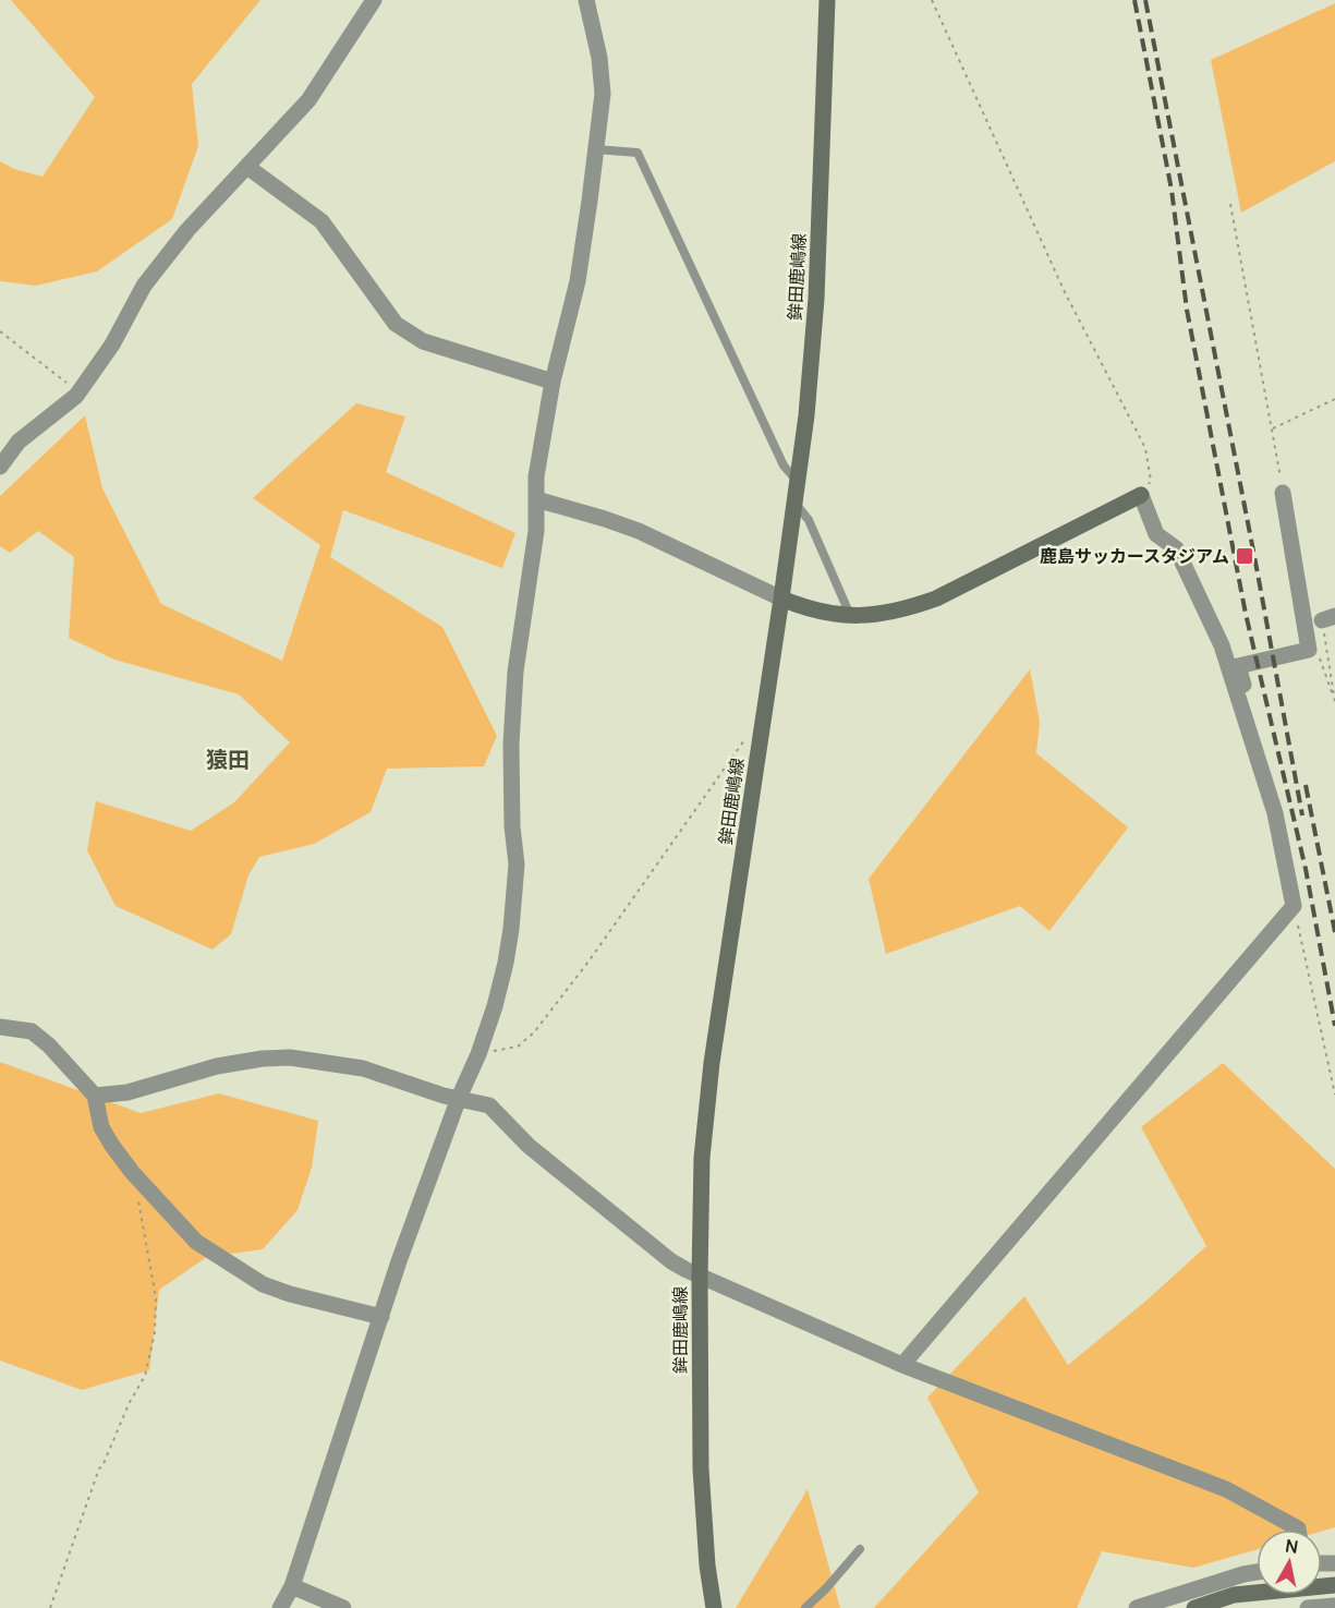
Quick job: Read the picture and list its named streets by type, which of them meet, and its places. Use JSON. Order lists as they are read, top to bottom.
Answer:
{
  "streets": {
    "main road": ["鉾田鹿嶋線"]
  },
  "districts": ["猿田"],
  "places": {
    "transit": ["鹿島サッカースタジアム"]
  },
  "north": "top"
}
